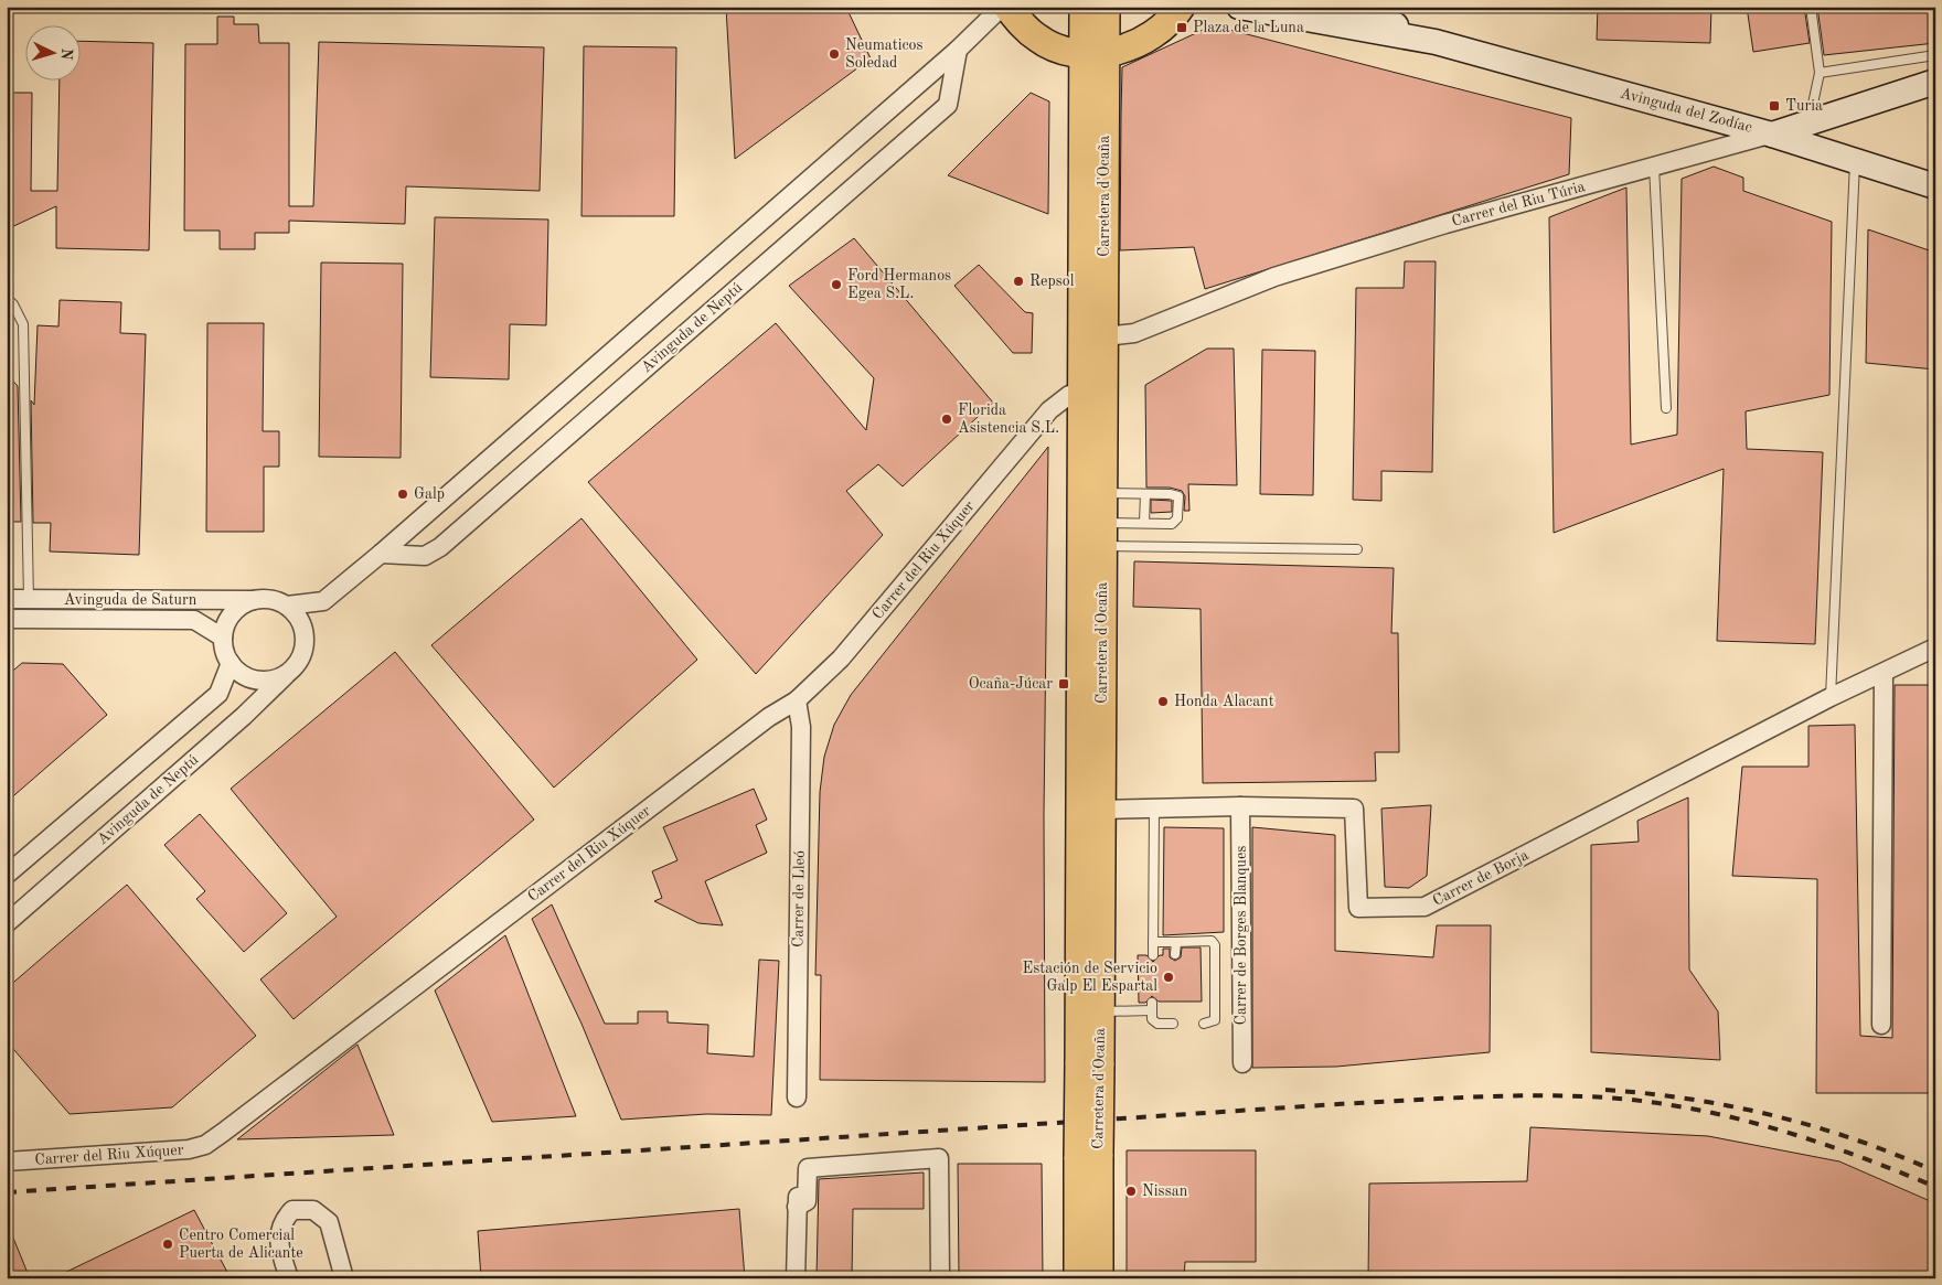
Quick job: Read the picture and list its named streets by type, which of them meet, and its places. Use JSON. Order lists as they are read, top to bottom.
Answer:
{
  "streets": {
    "main road": ["Carretera d'Ocaña"],
    "street": [
      "Avinguda del Zodíac",
      "Carrer del Riu Túria",
      "Avinguda de Neptú",
      "Carrer del Riu Xúquer",
      "Avinguda de Saturn",
      "Carrer de Borja",
      "Carrer de Lleó",
      "Carrer de Borges Blanques"
    ]
  },
  "crossings": [
    ["Avinguda del Zodíac", "Carrer del Riu Túria"],
    ["Carretera d'Ocaña", "Carrer del Riu Túria"],
    ["Carretera d'Ocaña", "Carrer del Riu Xúquer"],
    ["Carretera d'Ocaña", "Carrer de Borja"],
    ["Avinguda de Neptú", "Avinguda de Saturn"],
    ["Carrer del Riu Xúquer", "Carrer de Lleó"],
    ["Carrer de Borja", "Carrer de Borges Blanques"]
  ],
  "places": {
    "transit": ["Plaza de la Luna", "Turia", "Ocaña-Júcar"],
    "other": [
      "Neumaticos Soledad",
      "Repsol",
      "Ford Hermanos Egea S.L.",
      "Florida Asistencia S.L.",
      "Galp",
      "Honda Alacant",
      "Estación de Servicio Galp El Espartal",
      "Nissan",
      "Centro Comercial Puerta de Alicante"
    ]
  },
  "north": "right"
}
